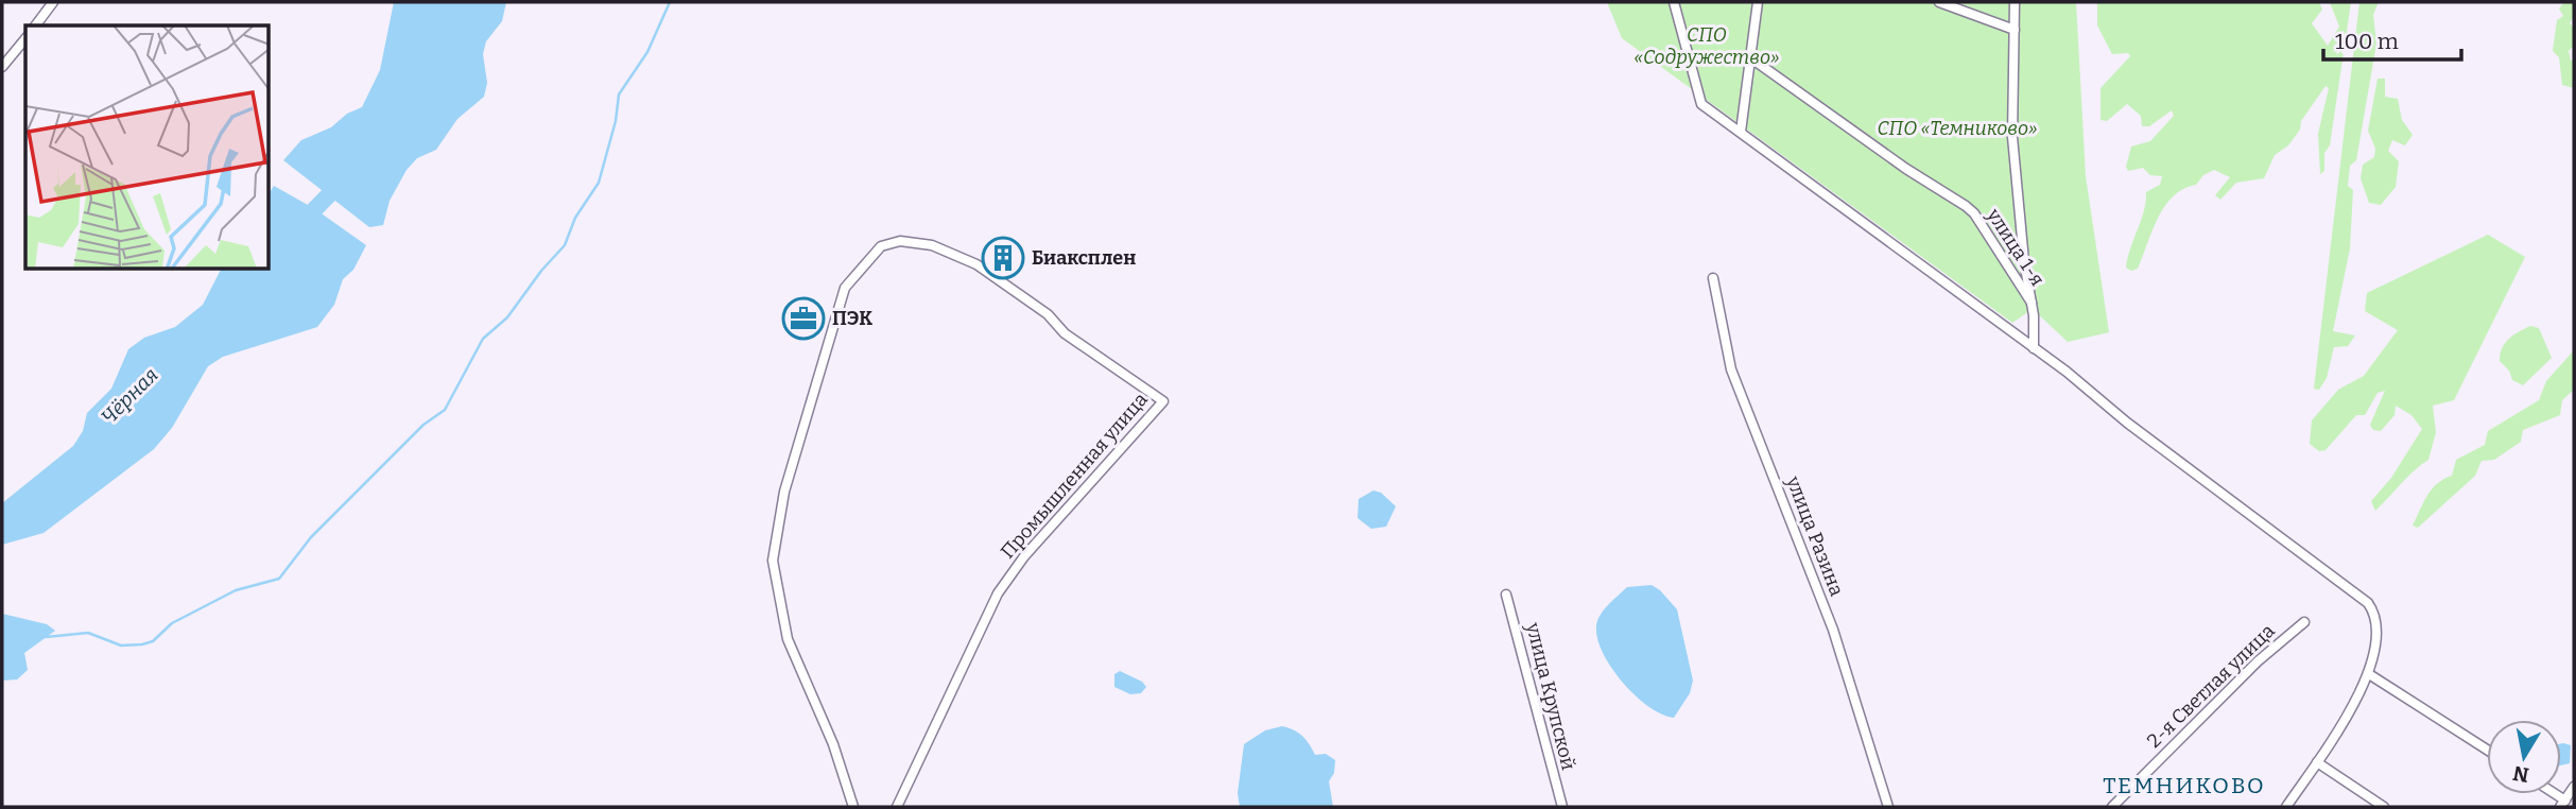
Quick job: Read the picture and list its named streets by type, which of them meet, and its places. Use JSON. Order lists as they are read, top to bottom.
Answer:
{
  "streets": {
    "street": [
      "улица 1-я",
      "Промышленная улица",
      "улица Разина",
      "2-я Светлая улица",
      "улица Крупской"
    ]
  },
  "districts": ["ТЕМНИКОВО"],
  "water": ["Чёрная"],
  "parks": ["СПО «Содружество»", "СПО «Темниково»"],
  "places": {
    "building": ["Биаксплен"],
    "office": ["ПЭК"]
  },
  "scale_bar": "100 m",
  "north": "bottom"
}
